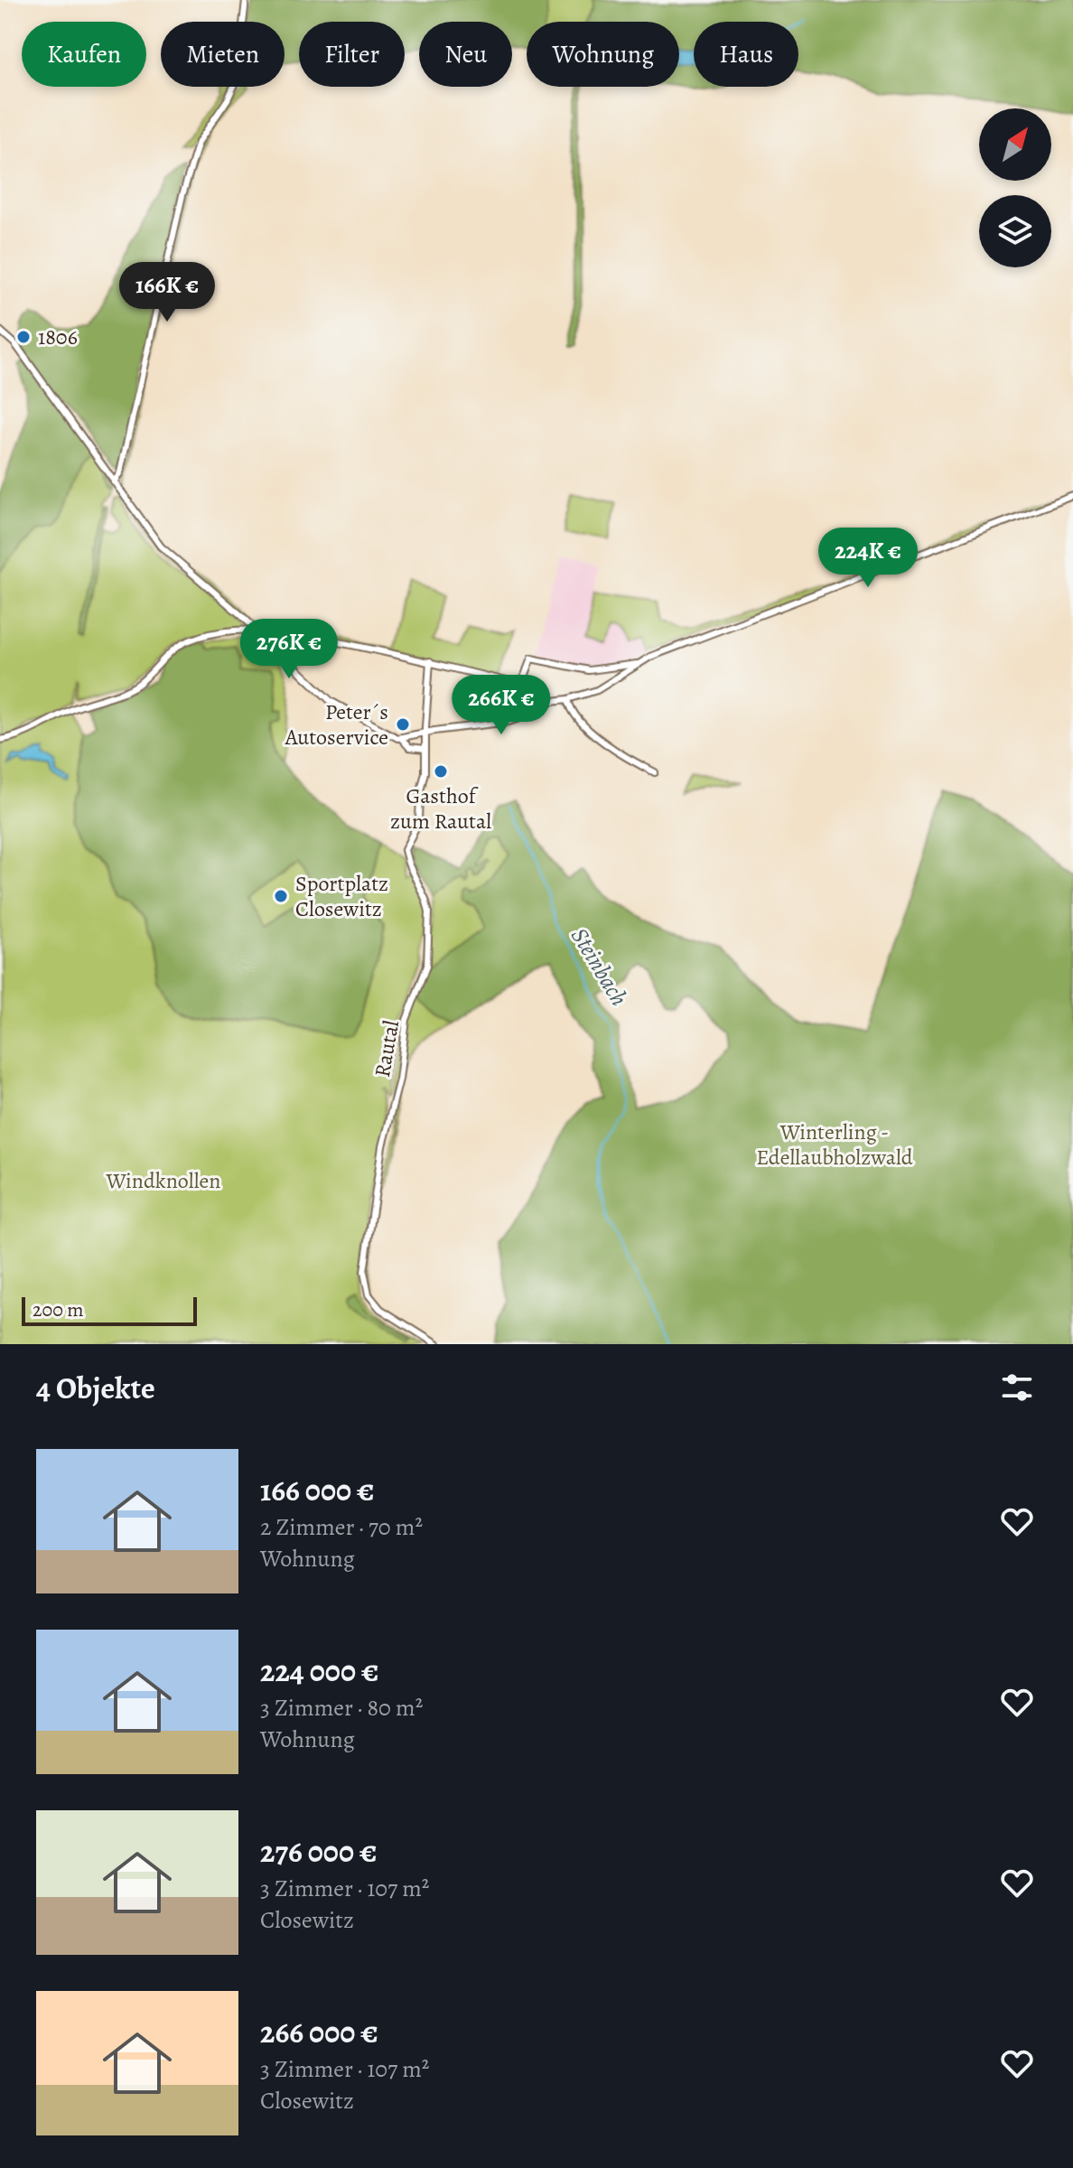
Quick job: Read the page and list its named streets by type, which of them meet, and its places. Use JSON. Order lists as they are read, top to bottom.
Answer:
{
  "streets": {
    "street": ["Rautal"]
  },
  "water": ["Steinbach"],
  "parks": ["Winterling - Edellaubholzwald", "Windknollen"],
  "places": [
    "1806",
    "Peter´s Autoservice",
    "Gasthof zum Rautal",
    "Sportplatz Closewitz"
  ],
  "scale_bar": "200 m",
  "north": "top right",
  "page": {
    "chip": [
      "Kaufen",
      "Mieten",
      "Filter",
      "Neu",
      "Wohnung",
      "Haus"
    ],
    "price": [
      "166K €",
      "224K €",
      "276K €",
      "266K €"
    ],
    "scale": "200 m",
    "heading": "4 Objekte",
    "list": [
      {
        "name": "166 000 €",
        "note": "2 Zimmer · 70 m² · Wohnung"
      },
      {
        "name": "224 000 €",
        "note": "3 Zimmer · 80 m² · Wohnung"
      },
      {
        "name": "276 000 €",
        "note": "3 Zimmer · 107 m² · Closewitz"
      },
      {
        "name": "266 000 €",
        "note": "3 Zimmer · 107 m² · Closewitz"
      }
    ]
  }
}
